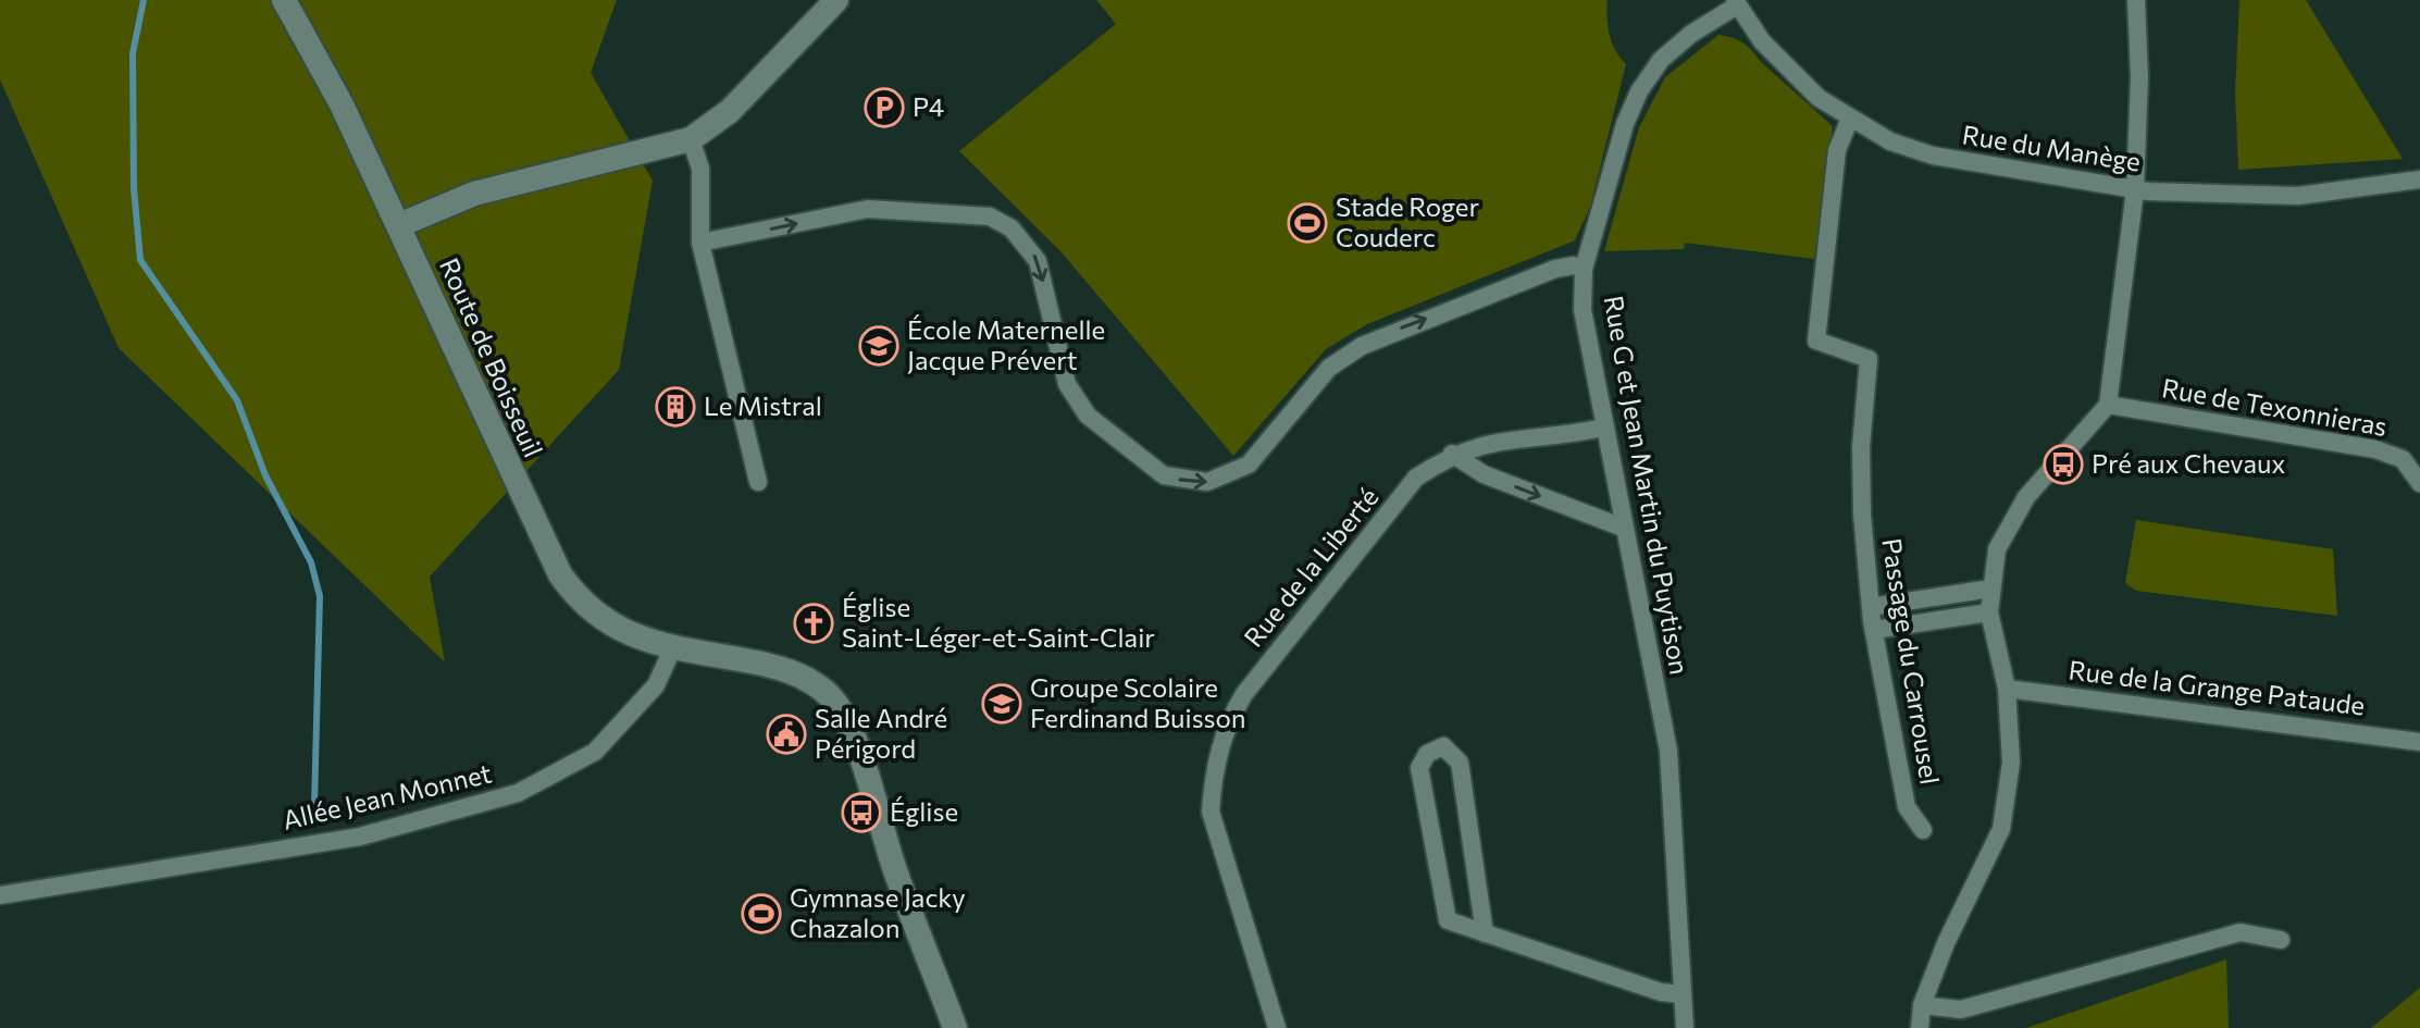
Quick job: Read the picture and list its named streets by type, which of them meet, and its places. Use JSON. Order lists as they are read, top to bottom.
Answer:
{
  "streets": {
    "main road": ["Route de Boisseuil"],
    "street": [
      "Rue du Manège",
      "Rue de Texonnieras",
      "Rue G et Jean Martin du Puytison",
      "Rue de la Liberté",
      "Passage du Carrousel",
      "Rue de la Grange Pataude",
      "Allée Jean Monnet"
    ]
  },
  "crossings": [
    ["Rue du Manège", "Rue G et Jean Martin du Puytison"],
    ["Rue du Manège", "Passage du Carrousel"],
    ["Route de Boisseuil", "Allée Jean Monnet"],
    ["Rue G et Jean Martin du Puytison", "Rue de la Liberté"]
  ],
  "places": {
    "parking": ["P4"],
    "sports": ["Stade Roger Couderc", "Gymnase Jacky Chazalon"],
    "school or university": ["École Maternelle Jacque Prévert", "Groupe Scolaire Ferdinand Buisson"],
    "building": ["Le Mistral"],
    "bus stop": ["Pré aux Chevaux", "Église"],
    "church": ["Église Saint-Léger-et-Saint-Clair"],
    "public building": ["Salle André Périgord"]
  }
}
